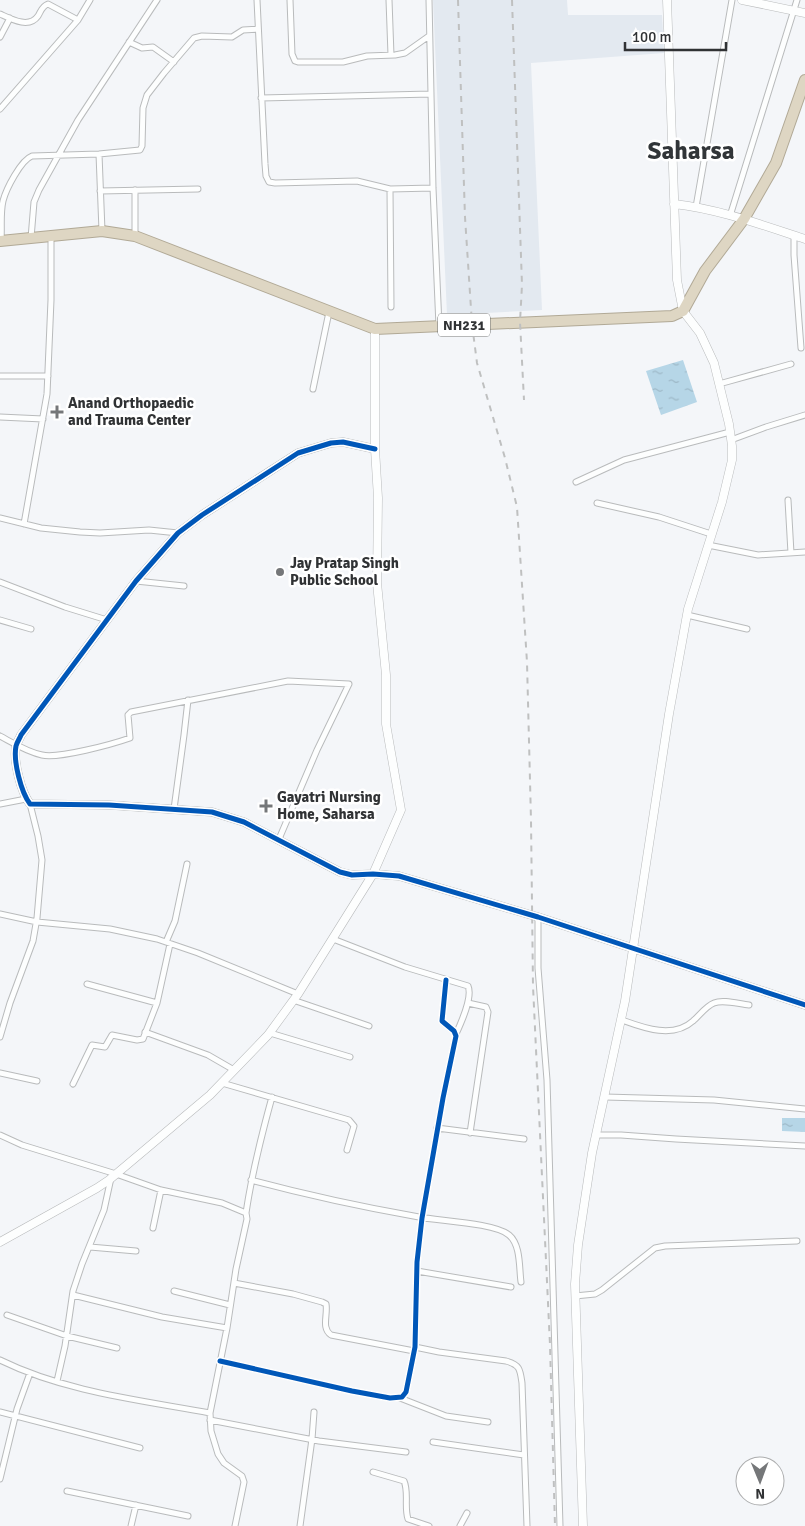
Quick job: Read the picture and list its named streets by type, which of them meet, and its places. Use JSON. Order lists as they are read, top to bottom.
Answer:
{
  "streets": {
    "highway": ["NH231"]
  },
  "districts": ["Saharsa"],
  "places": {
    "health": ["Anand Orthopaedic and Trauma Center", "Gayatri Nursing Home, Saharsa"],
    "other": ["Jay Pratap Singh Public School"]
  },
  "scale_bar": "100 m",
  "north": "bottom"
}
